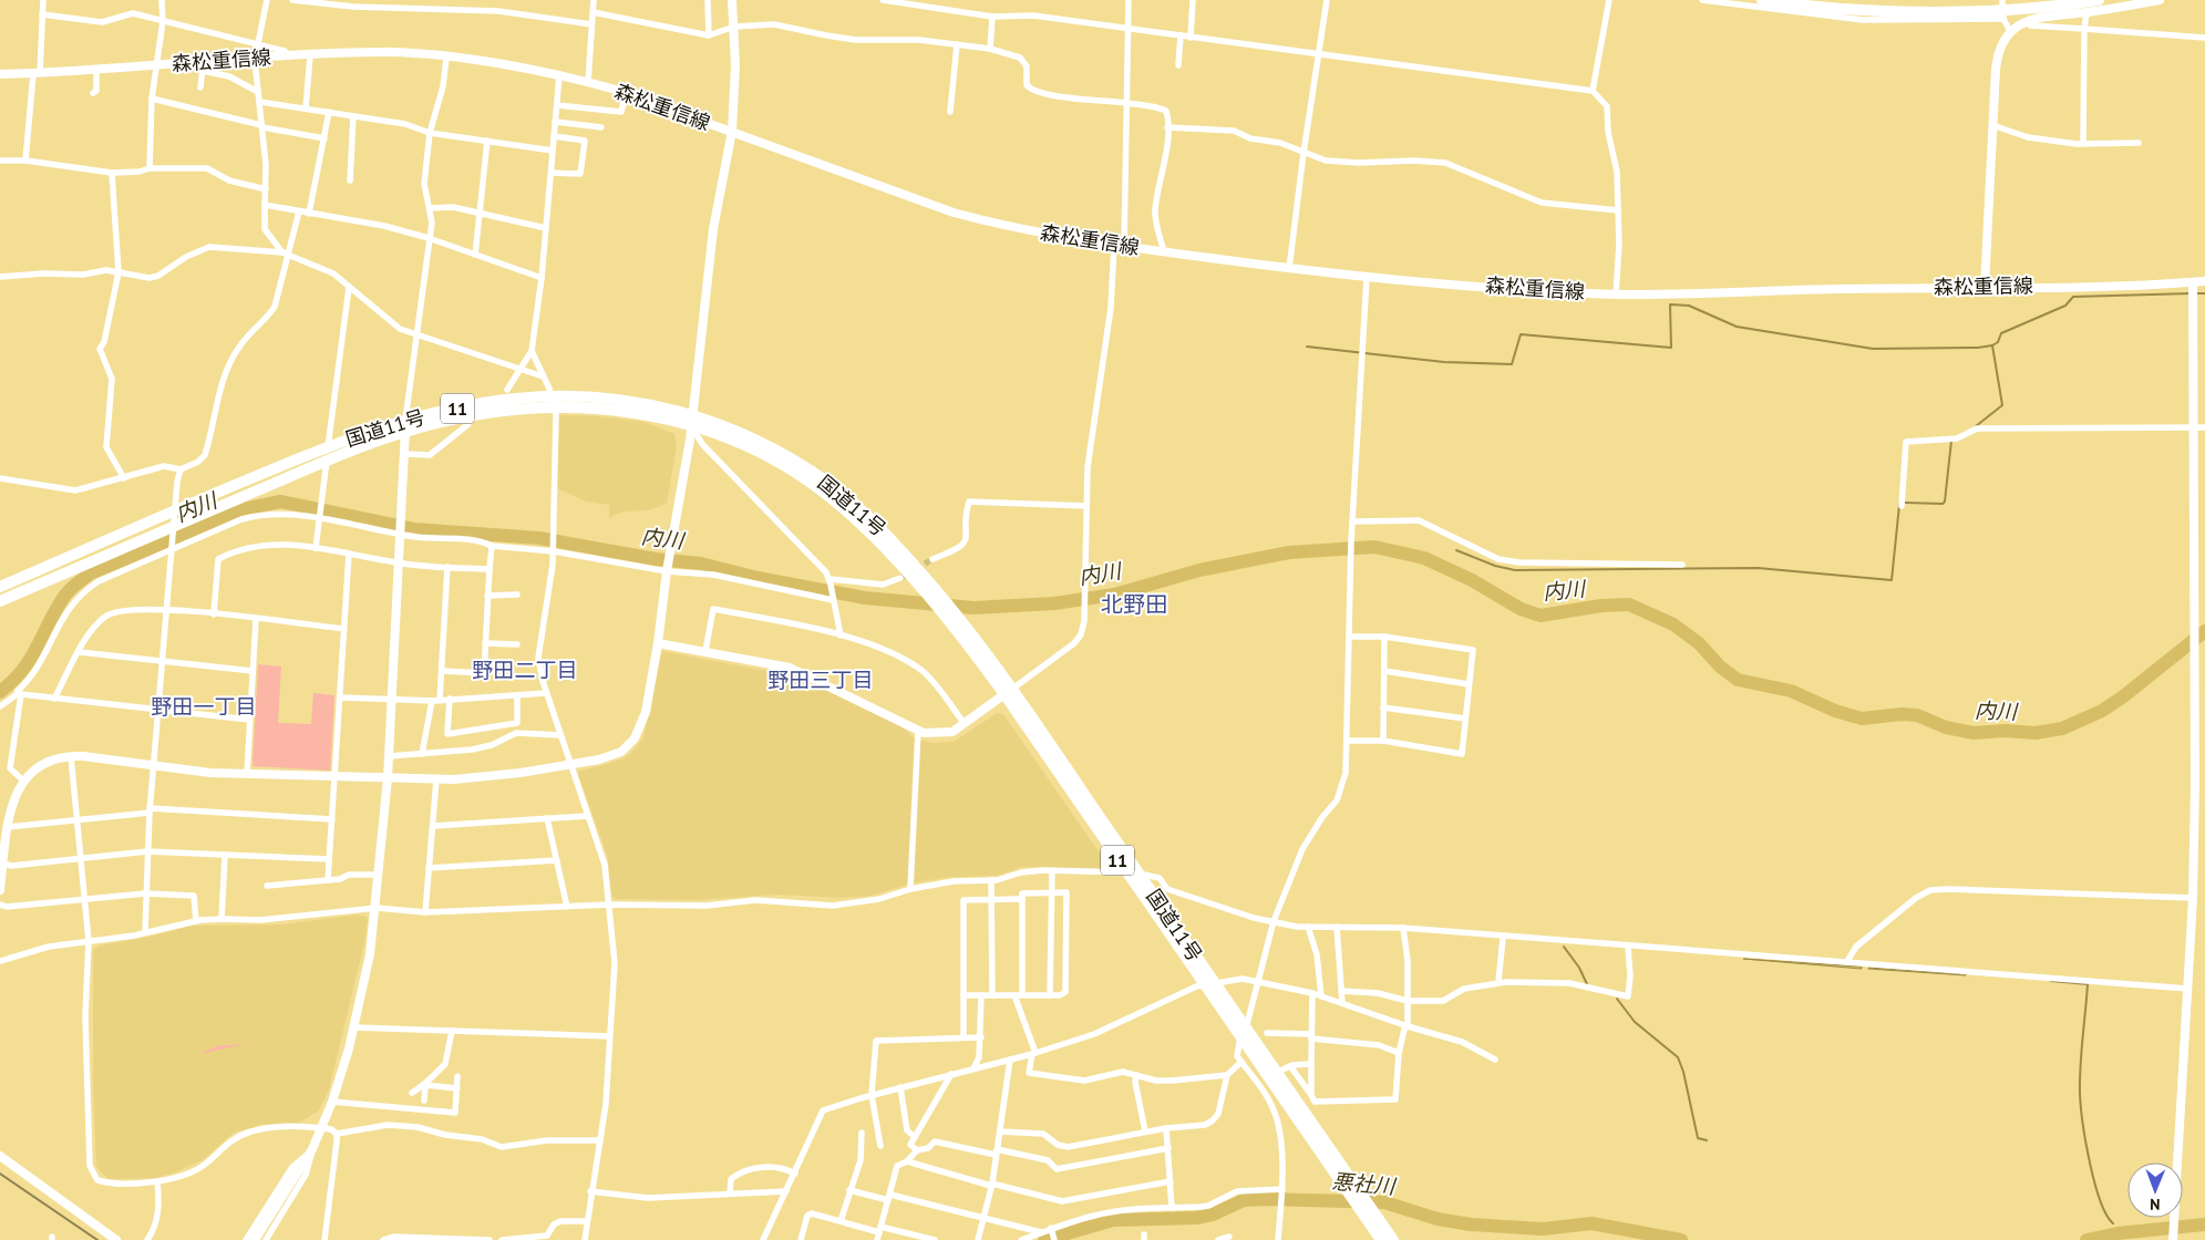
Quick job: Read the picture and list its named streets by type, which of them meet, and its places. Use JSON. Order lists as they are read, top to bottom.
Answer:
{
  "streets": {
    "highway": ["11", "国道11号"],
    "street": ["森松重信線"]
  },
  "districts": [
    "北野田",
    "野田二丁目",
    "野田三丁目",
    "野田一丁目"
  ],
  "water": ["内川", "悪社川"],
  "north": "bottom"
}
